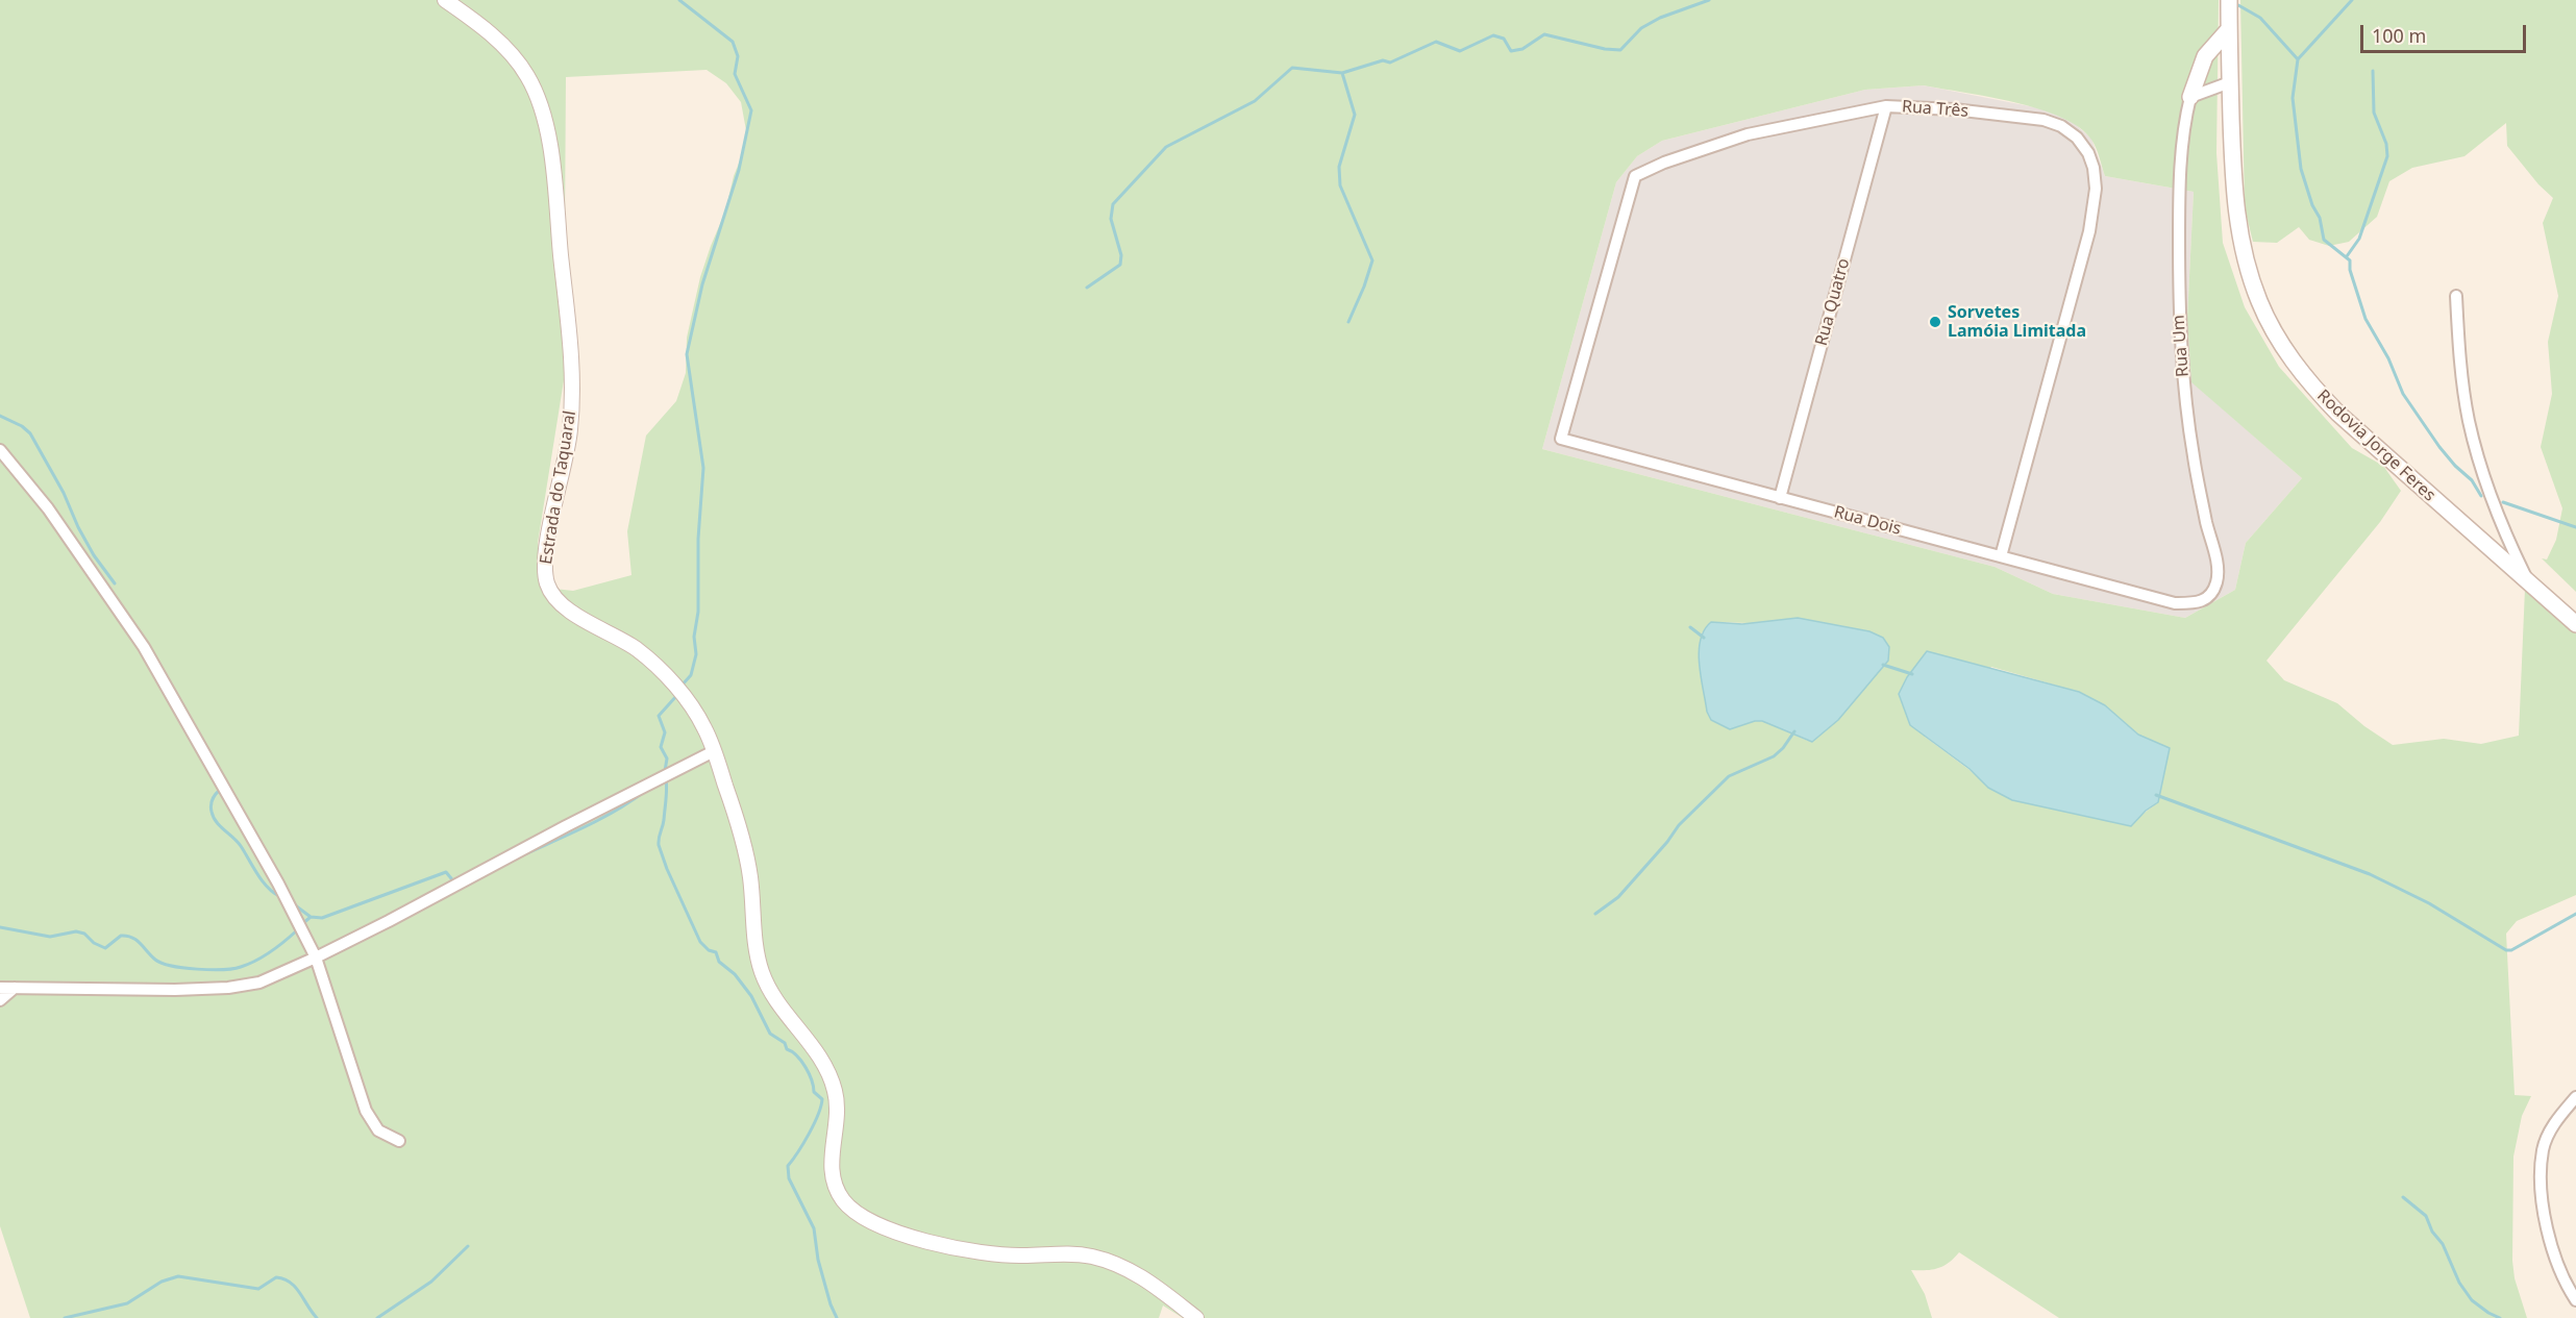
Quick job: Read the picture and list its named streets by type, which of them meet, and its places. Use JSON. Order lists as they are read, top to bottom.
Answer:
{
  "streets": {
    "main road": ["Rodovia Jorge Feres"],
    "street": [
      "Rua Três",
      "Rua Quatro",
      "Rua Um",
      "Estrada do Taquaral",
      "Rua Dois"
    ]
  },
  "crossings": [
    ["Rua Três", "Rua Quatro"],
    ["Rua Três", "Rua Dois"],
    ["Rua Quatro", "Rua Dois"],
    ["Rua Um", "Rua Dois"]
  ],
  "places": ["Sorvetes Lamóia Limitada"],
  "scale_bar": "100 m"
}
